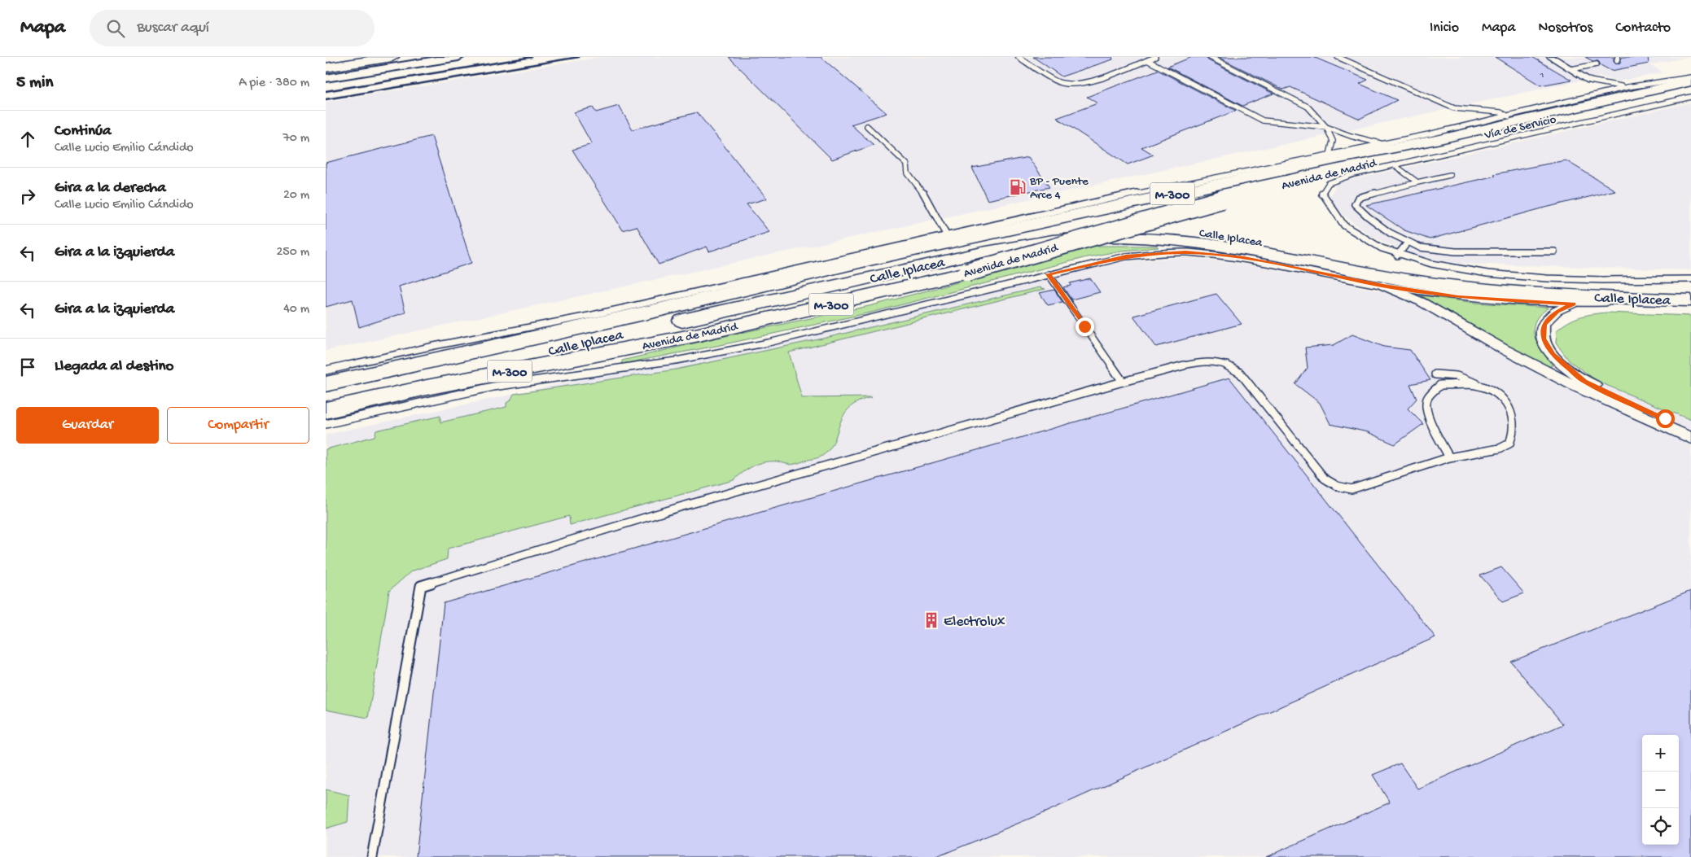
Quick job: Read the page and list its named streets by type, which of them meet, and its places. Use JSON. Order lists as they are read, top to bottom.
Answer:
{
  "streets": {
    "main road": ["Avenida de Madrid", "M-300", "Calle Iplacea"],
    "lane": ["Vía de Servicio"]
  },
  "crossings": [
    ["Avenida de Madrid", "Calle Iplacea"]
  ],
  "places": {
    "fuel station": ["BP - Puente Arce 4"],
    "building": ["Electrolux"]
  },
  "house_numbers": ["1"],
  "page": {
    "header": "Mapa",
    "search": "Buscar aquí",
    "nav": [
      "Inicio",
      "Mapa",
      "Nosotros",
      "Contacto"
    ],
    "heading": ["5 min", "A pie · 380 m"],
    "list": [
      ["Continúa", "Calle Lucio Emilio Cándido", "70 m"],
      ["Gira a la derecha", "Calle Lucio Emilio Cándido", "20 m"],
      ["Gira a la izquierda", "250 m"],
      ["Gira a la izquierda", "40 m"],
      "Llegada al destino"
    ],
    "buttons": ["Guardar", "Compartir"],
    "map_buttons": ["+", "−"]
  }
}
